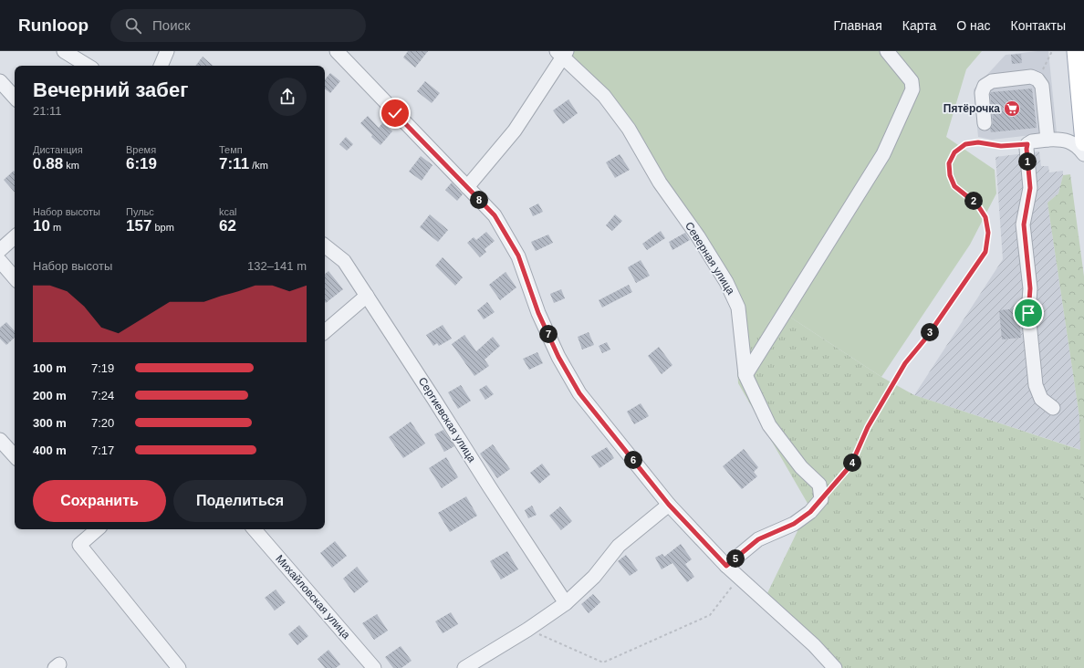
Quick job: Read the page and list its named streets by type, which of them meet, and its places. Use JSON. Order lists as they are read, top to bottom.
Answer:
{
  "streets": {
    "street": ["Северная улица", "Сергиевская улица", "Михайловская улица"]
  },
  "places": {
    "supermarket": ["Пятёрочка"]
  },
  "page": {
    "header": "Runloop",
    "search": "Поиск",
    "nav": [
      "Главная",
      "Карта",
      "О нас",
      "Контакты"
    ],
    "heading": ["Вечерний забег", "21:11"],
    "stats": [
      ["Дистанция", "0.88 km"],
      ["Время", "6:19"],
      ["Темп", "7:11 /km"],
      ["Набор высоты", "10 m"],
      ["Пульс", "157 bpm"],
      ["kcal", "62"]
    ],
    "pins": [
      "1",
      "8",
      "2",
      "3",
      "7",
      "6",
      "4",
      "5"
    ],
    "chart": ["Набор высоты", "132–141 m"],
    "list": [
      {
        "name": "100 m",
        "note": "7:19"
      },
      {
        "name": "200 m",
        "note": "7:24"
      },
      {
        "name": "300 m",
        "note": "7:20"
      },
      {
        "name": "400 m",
        "note": "7:17"
      }
    ],
    "buttons": ["Сохранить", "Поделиться"]
  }
}
